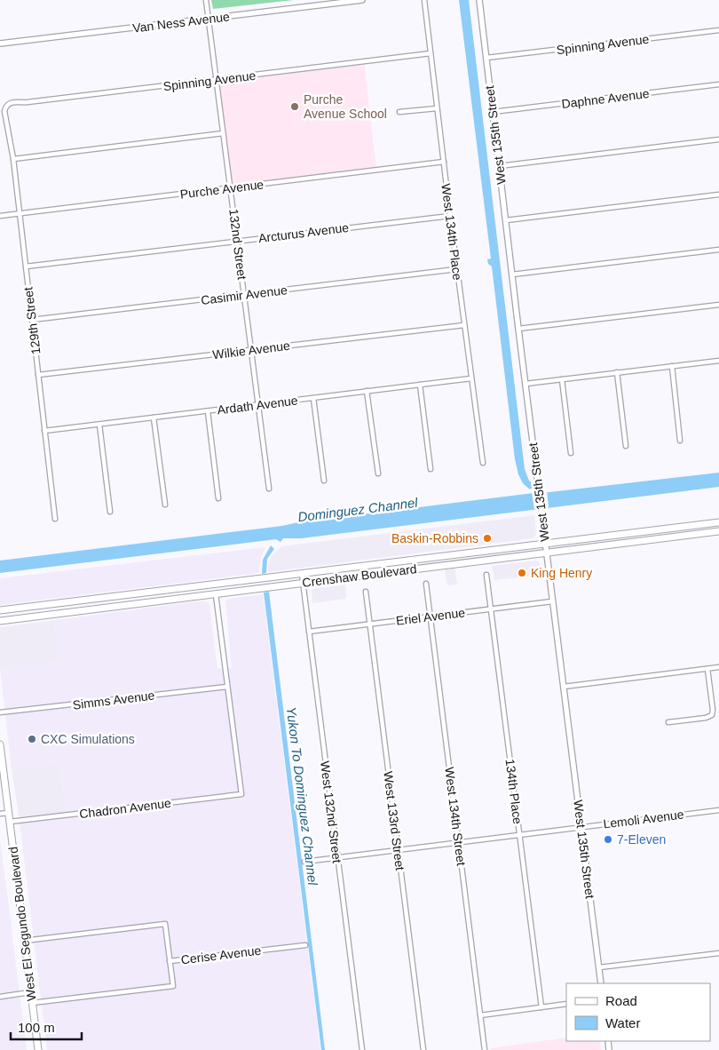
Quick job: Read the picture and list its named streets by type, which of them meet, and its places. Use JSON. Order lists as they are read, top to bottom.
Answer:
{
  "streets": {
    "main road": ["Crenshaw Boulevard", "West El Segundo Boulevard"],
    "street": [
      "Van Ness Avenue",
      "Spinning Avenue",
      "Daphne Avenue",
      "West 135th Street",
      "Purche Avenue",
      "West 134th Place",
      "Arcturus Avenue",
      "132nd Street",
      "Casimir Avenue",
      "129th Street",
      "Wilkie Avenue",
      "Ardath Avenue",
      "Eriel Avenue",
      "Simms Avenue",
      "134th Place",
      "Chadron Avenue",
      "West 132nd Street",
      "West 134th Street",
      "Lemoli Avenue",
      "West 133rd Street",
      "Cerise Avenue"
    ]
  },
  "crossings": [
    ["Van Ness Avenue", "132nd Street"],
    ["Spinning Avenue", "West 135th Street"],
    ["Spinning Avenue", "West 134th Place"],
    ["Spinning Avenue", "132nd Street"],
    ["Spinning Avenue", "129th Street"],
    ["Daphne Avenue", "West 135th Street"],
    ["West 135th Street", "Crenshaw Boulevard"],
    ["West 135th Street", "Eriel Avenue"],
    ["West 135th Street", "Lemoli Avenue"],
    ["Purche Avenue", "West 134th Place"],
    ["Purche Avenue", "132nd Street"],
    ["Purche Avenue", "129th Street"],
    ["West 134th Place", "Arcturus Avenue"],
    ["West 134th Place", "Casimir Avenue"],
    ["West 134th Place", "Wilkie Avenue"],
    ["West 134th Place", "Ardath Avenue"],
    ["Arcturus Avenue", "132nd Street"],
    ["Arcturus Avenue", "129th Street"],
    ["132nd Street", "Casimir Avenue"],
    ["132nd Street", "Wilkie Avenue"],
    ["132nd Street", "Ardath Avenue"],
    ["Casimir Avenue", "129th Street"],
    ["129th Street", "Wilkie Avenue"],
    ["129th Street", "Ardath Avenue"],
    ["Crenshaw Boulevard", "West 132nd Street"],
    ["Eriel Avenue", "134th Place"],
    ["Eriel Avenue", "West 132nd Street"],
    ["Eriel Avenue", "West 134th Street"],
    ["Eriel Avenue", "West 133rd Street"],
    ["Simms Avenue", "Chadron Avenue"],
    ["134th Place", "Lemoli Avenue"],
    ["Chadron Avenue", "West El Segundo Boulevard"],
    ["West 132nd Street", "Lemoli Avenue"],
    ["West 134th Street", "Lemoli Avenue"],
    ["Lemoli Avenue", "West 133rd Street"],
    ["West El Segundo Boulevard", "Cerise Avenue"]
  ],
  "water": ["Dominguez Channel", "Yukon To Dominguez Channel"],
  "places": [
    "Purche Avenue School",
    "Baskin-Robbins",
    "King Henry",
    "CXC Simulations",
    "7-Eleven"
  ],
  "legend": ["Road", "Water"],
  "scale_bar": "100 m"
}
